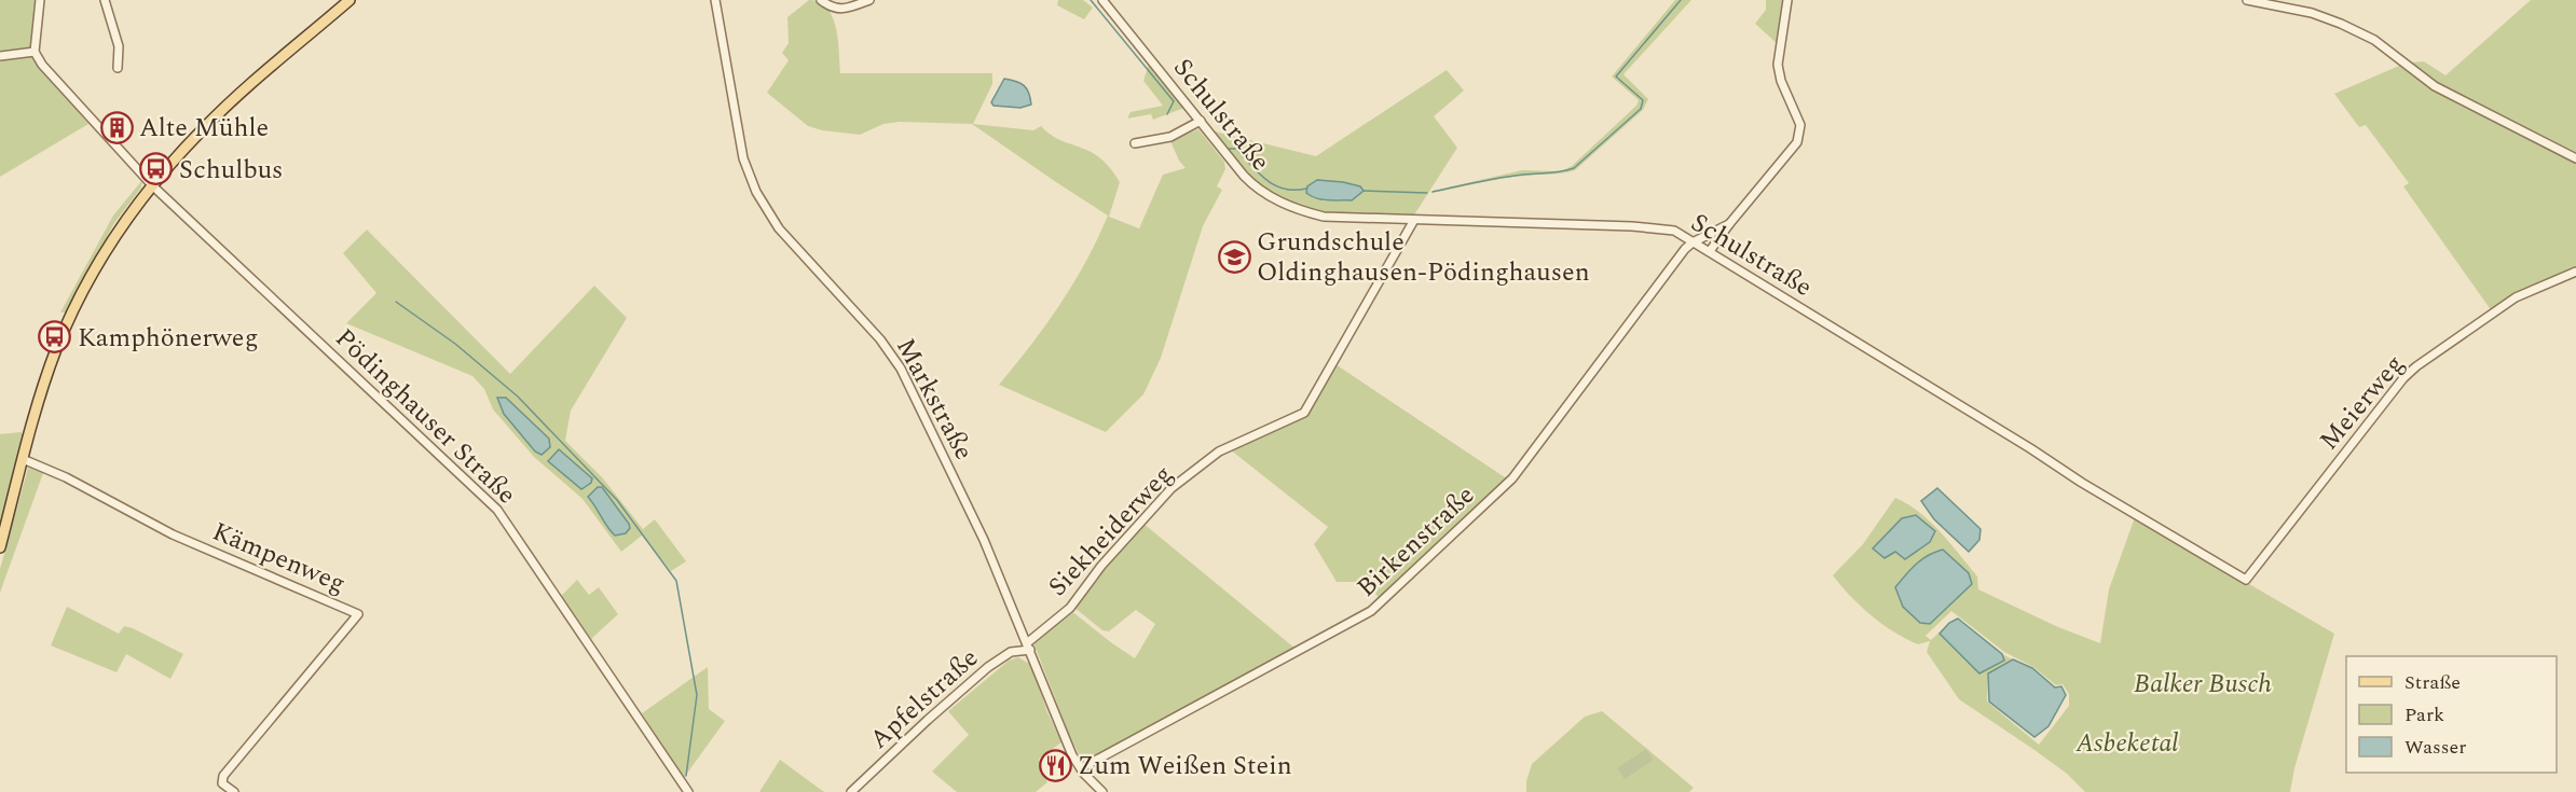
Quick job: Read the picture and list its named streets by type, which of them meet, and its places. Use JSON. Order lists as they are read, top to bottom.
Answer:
{
  "streets": {
    "street": [
      "Schulstraße",
      "Markstraße",
      "Meierweg",
      "Pödinghauser Straße",
      "Siekheiderweg",
      "Birkenstraße",
      "Kämpenweg",
      "Apfelstraße"
    ]
  },
  "crossings": [
    ["Schulstraße", "Meierweg"],
    ["Schulstraße", "Siekheiderweg"],
    ["Schulstraße", "Birkenstraße"],
    ["Markstraße", "Siekheiderweg"],
    ["Markstraße", "Birkenstraße"],
    ["Markstraße", "Apfelstraße"],
    ["Siekheiderweg", "Apfelstraße"]
  ],
  "parks": ["Balker Busch", "Asbeketal"],
  "places": {
    "building": ["Alte Mühle"],
    "bus stop": ["Schulbus", "Kamphönerweg"],
    "school or university": ["Grundschule Oldinghausen-Pödinghausen"],
    "restaurant": ["Zum Weißen Stein"]
  },
  "legend": ["Straße", "Park", "Wasser"]
}
